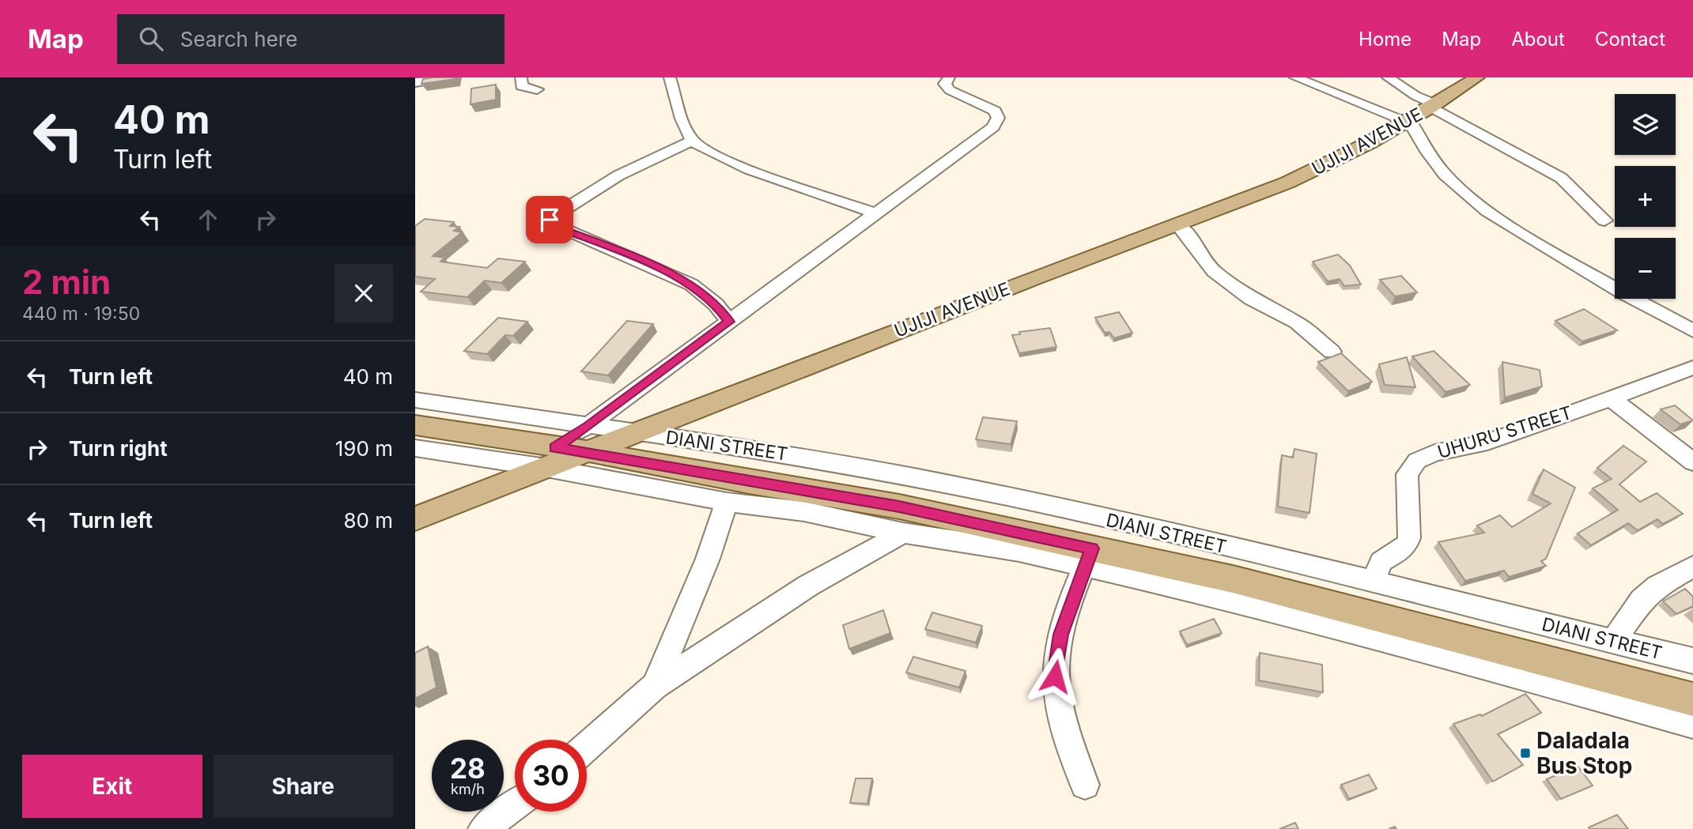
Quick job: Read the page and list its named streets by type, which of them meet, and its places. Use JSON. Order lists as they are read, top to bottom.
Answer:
{
  "streets": {
    "main road": ["UJIJI AVENUE"],
    "street": ["UHURU STREET", "DIANI STREET"]
  },
  "crossings": [
    ["UJIJI AVENUE", "DIANI STREET"],
    ["UHURU STREET", "DIANI STREET"]
  ],
  "places": {
    "transit": ["Daladala Bus Stop"]
  },
  "page": {
    "header": "Map",
    "search": "Search here",
    "nav": [
      "Home",
      "Map",
      "About",
      "Contact"
    ],
    "turn": ["40 m", "Turn left"],
    "map_buttons": ["+", "−"],
    "heading": ["2 min", "440 m · 19:50"],
    "list": [
      {
        "name": "Turn left",
        "value": "40 m"
      },
      {
        "name": "Turn right",
        "value": "190 m"
      },
      {
        "name": "Turn left",
        "value": "80 m"
      }
    ],
    "speed": "28 km/h",
    "limit": "30",
    "buttons": ["Exit", "Share"]
  }
}
